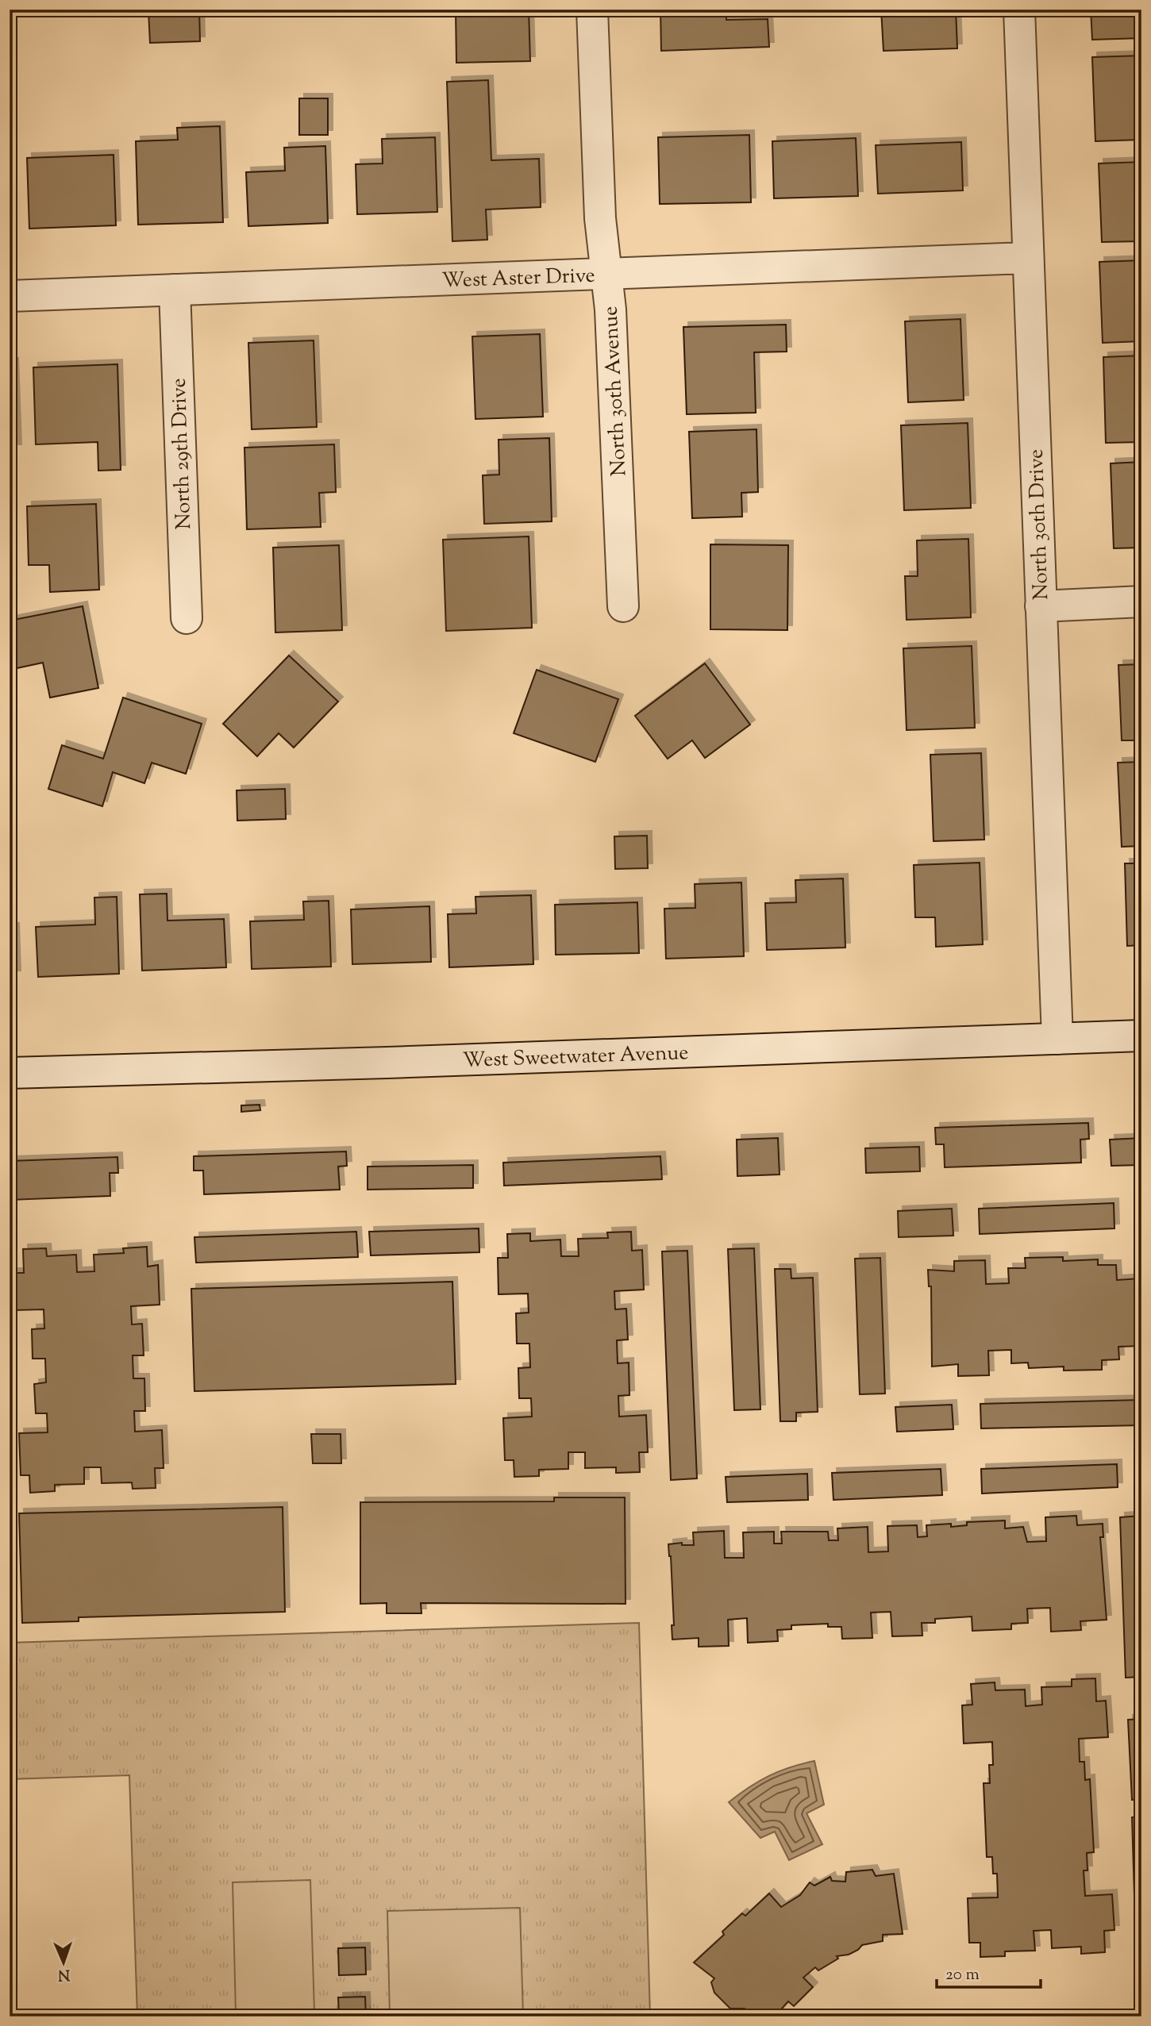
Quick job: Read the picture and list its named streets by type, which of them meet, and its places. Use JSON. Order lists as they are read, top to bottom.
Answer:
{
  "streets": {
    "street": [
      "West Aster Drive",
      "North 30th Avenue",
      "North 29th Drive",
      "North 30th Drive",
      "West Sweetwater Avenue"
    ]
  },
  "crossings": [
    ["West Aster Drive", "North 30th Avenue"],
    ["West Aster Drive", "North 29th Drive"],
    ["West Aster Drive", "North 30th Drive"],
    ["North 30th Drive", "West Sweetwater Avenue"]
  ],
  "scale_bar": "20 m",
  "north": "bottom"
}
